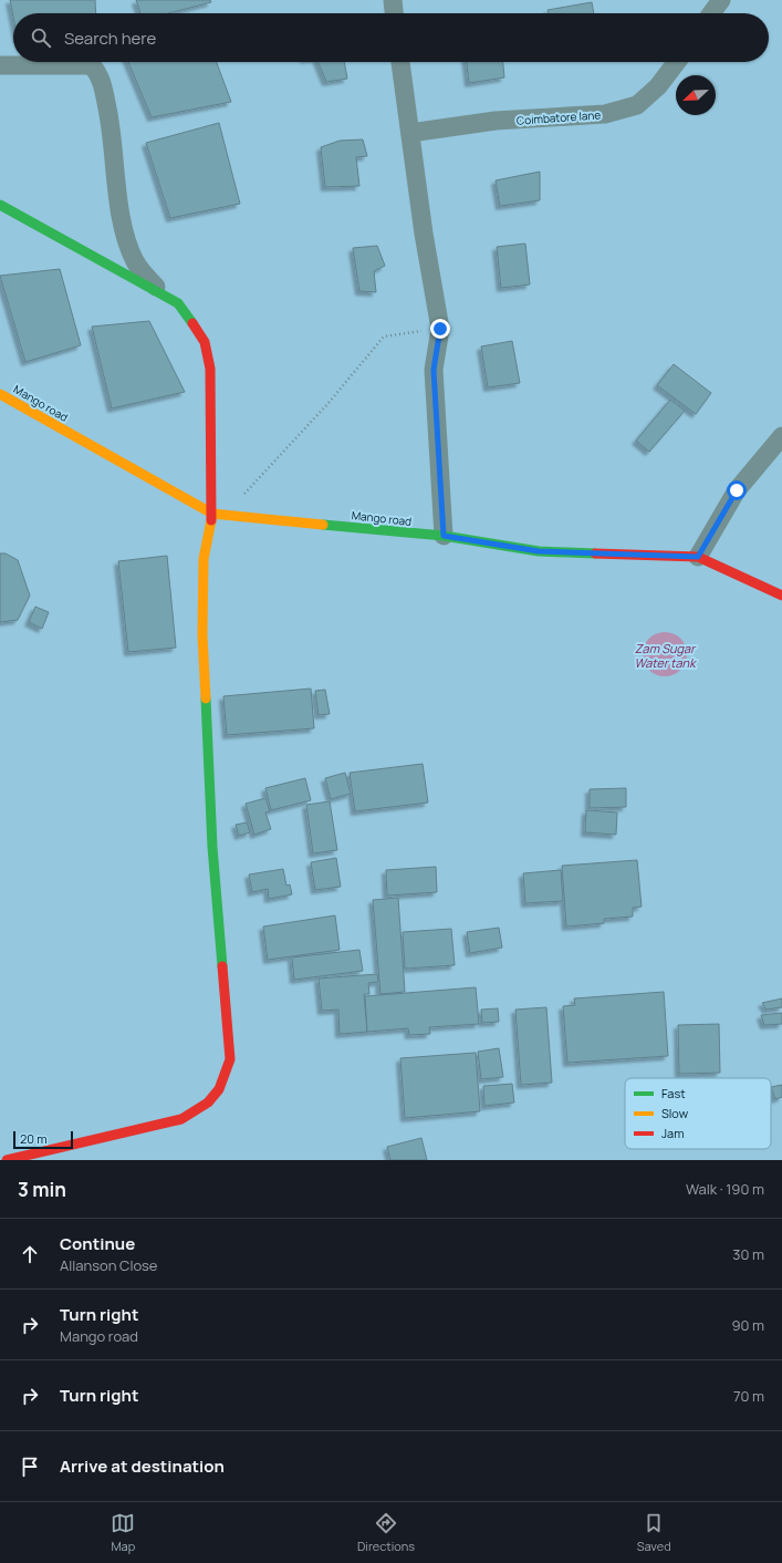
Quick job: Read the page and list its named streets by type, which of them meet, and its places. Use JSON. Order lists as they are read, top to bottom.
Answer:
{
  "streets": {
    "street": ["Coimbatore lane", "Mango road"]
  },
  "water": ["Zam Sugar Water tank"],
  "legend": ["Fast", "Slow", "Jam"],
  "scale_bar": "20 m",
  "north": "bottom left",
  "page": {
    "search": "Search here",
    "scale": "20 m",
    "heading": ["3 min", "Walk · 190 m"],
    "list": [
      ["Continue", "Allanson Close", "30 m"],
      ["Turn right", "Mango road", "90 m"],
      ["Turn right", "70 m"],
      "Arrive at destination"
    ],
    "nav": ["Map", "Directions", "Saved"]
  }
}
